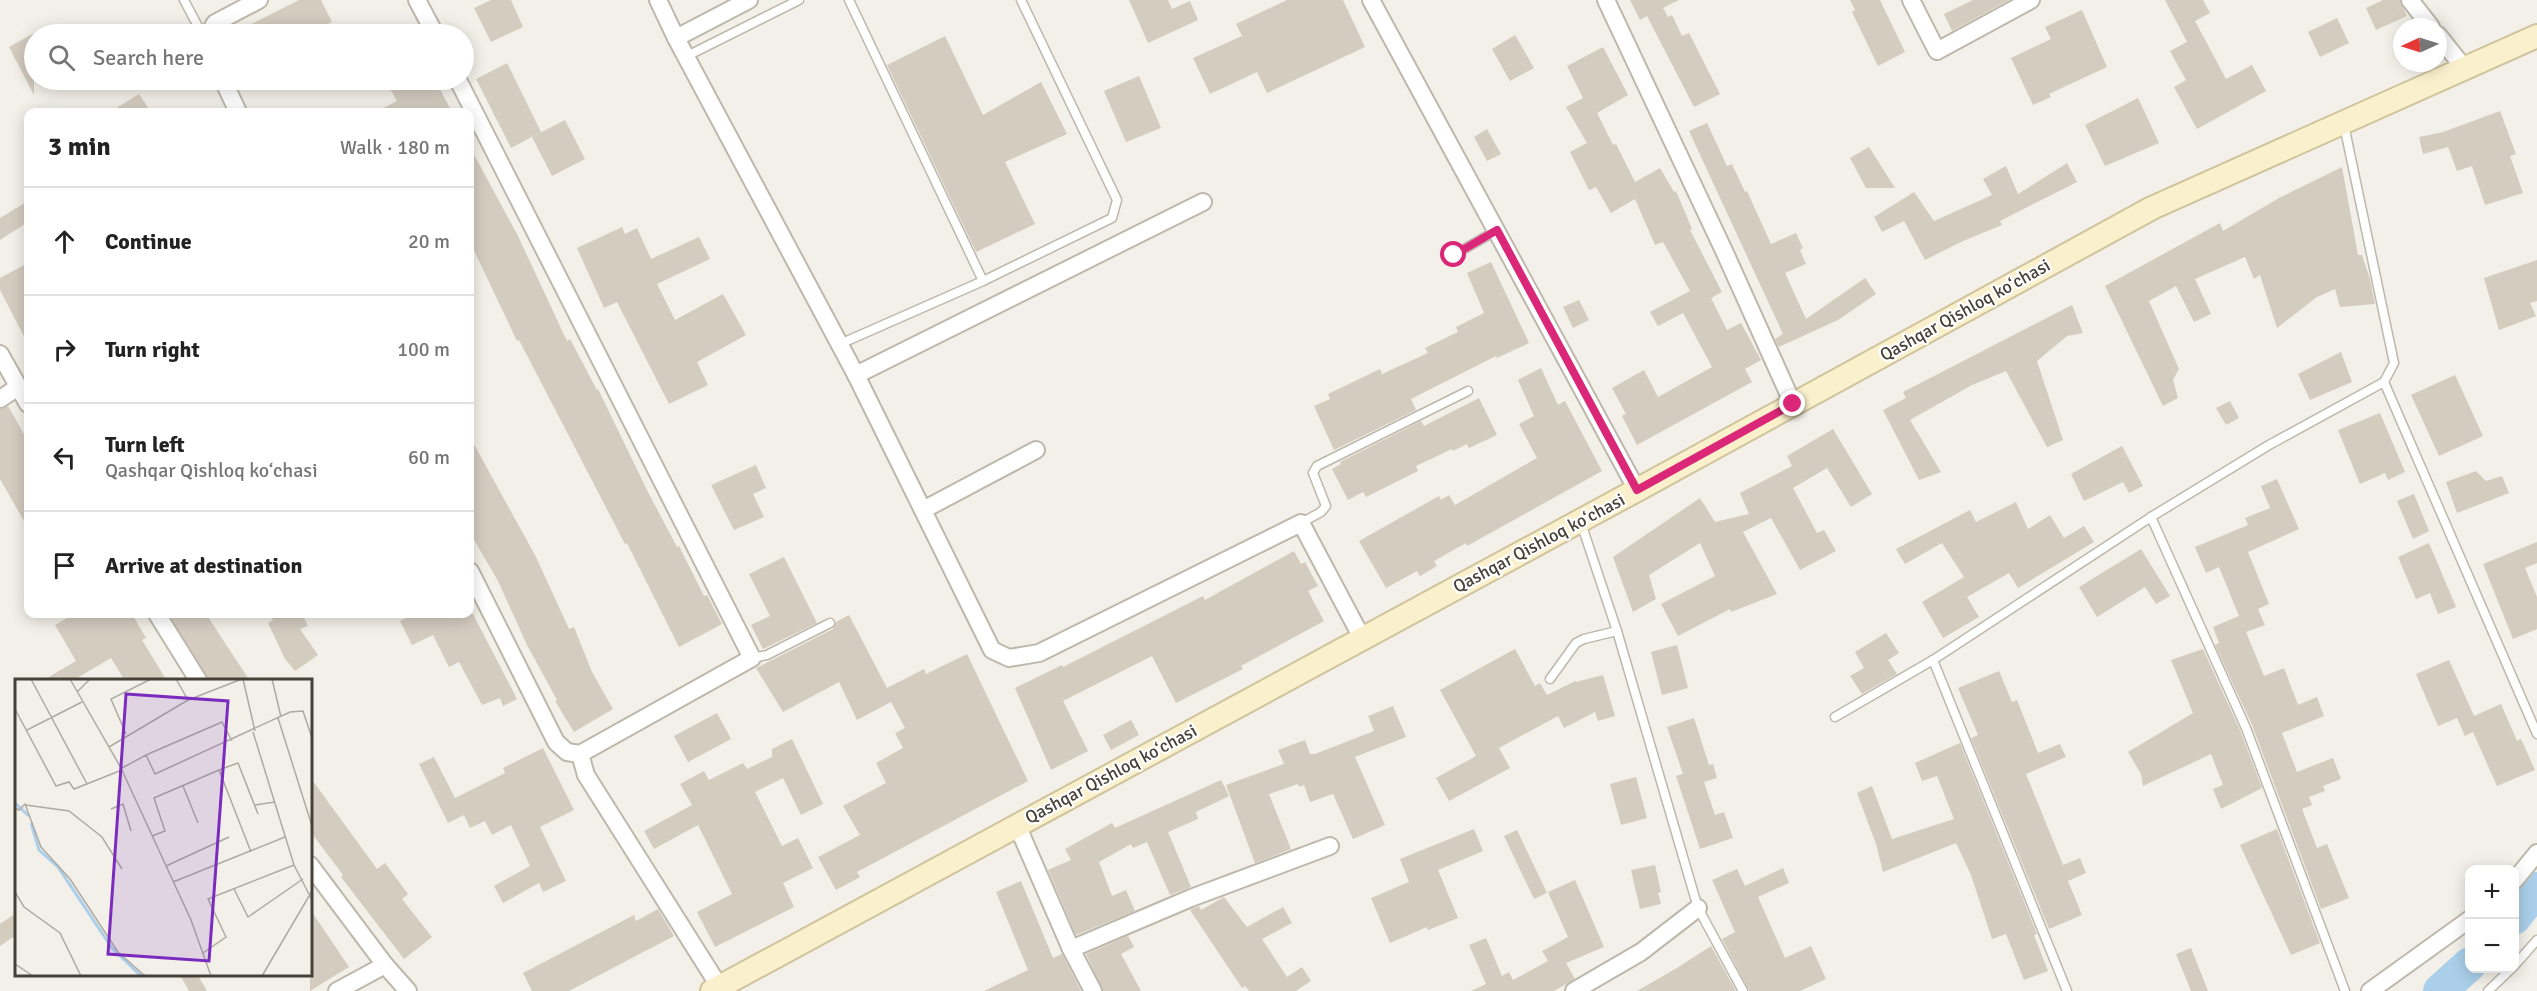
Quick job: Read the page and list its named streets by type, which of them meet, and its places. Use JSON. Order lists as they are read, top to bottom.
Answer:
{
  "streets": {
    "main road": ["Qashqar Qishloq koʻchasi"]
  },
  "north": "left",
  "page": {
    "search": "Search here",
    "heading": ["3 min", "Walk · 180 m"],
    "list": [
      ["Continue", "20 m"],
      ["Turn right", "100 m"],
      ["Turn left", "Qashqar Qishloq koʻchasi", "60 m"],
      "Arrive at destination"
    ],
    "map_buttons": ["+", "−"]
  }
}
